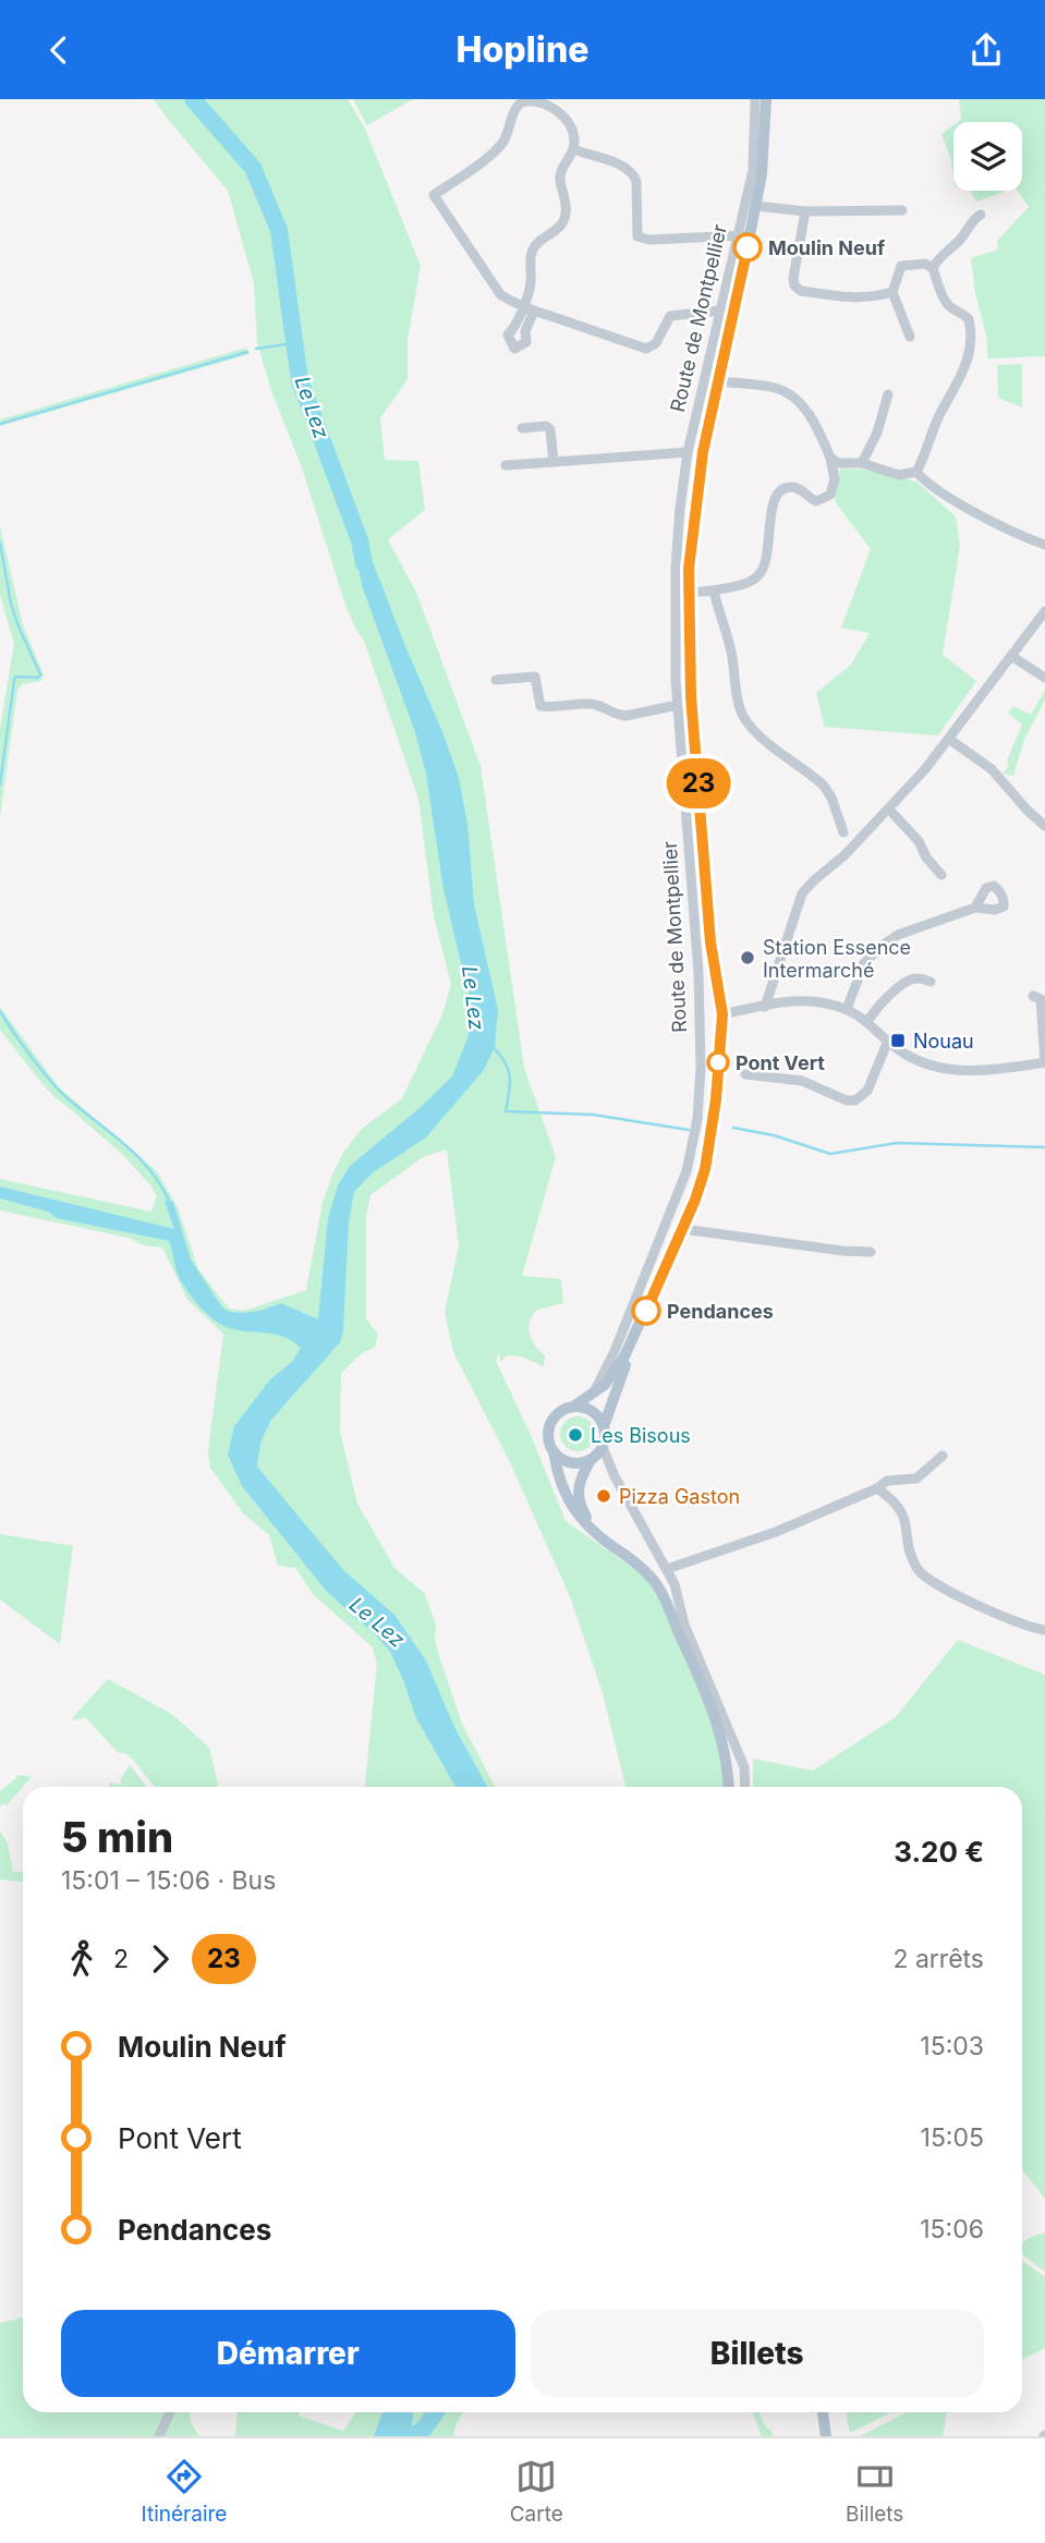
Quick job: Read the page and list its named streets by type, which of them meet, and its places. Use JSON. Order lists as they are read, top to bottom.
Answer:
{
  "streets": {
    "main road": ["Route de Montpellier"]
  },
  "water": ["Le Lez"],
  "places": {
    "other": [
      "Moulin Neuf",
      "Station Essence Intermarché",
      "Pont Vert",
      "Pendances",
      "Les Bisous",
      "Pizza Gaston"
    ],
    "transit": ["Nouau"]
  },
  "lines": ["bus line 23"],
  "page": {
    "header": "Hopline",
    "on_map": "23",
    "heading": ["5 min", "15:01 – 15:06 · Bus", "3.20 €"],
    "legs": ["2", "23", "2 arrêts"],
    "list": [
      {
        "name": "Moulin Neuf",
        "value": "15:03"
      },
      {
        "name": "Pont Vert",
        "value": "15:05"
      },
      {
        "name": "Pendances",
        "value": "15:06"
      }
    ],
    "buttons": ["Démarrer", "Billets"],
    "tabs": ["Itinéraire", "Carte", "Billets"]
  }
}
